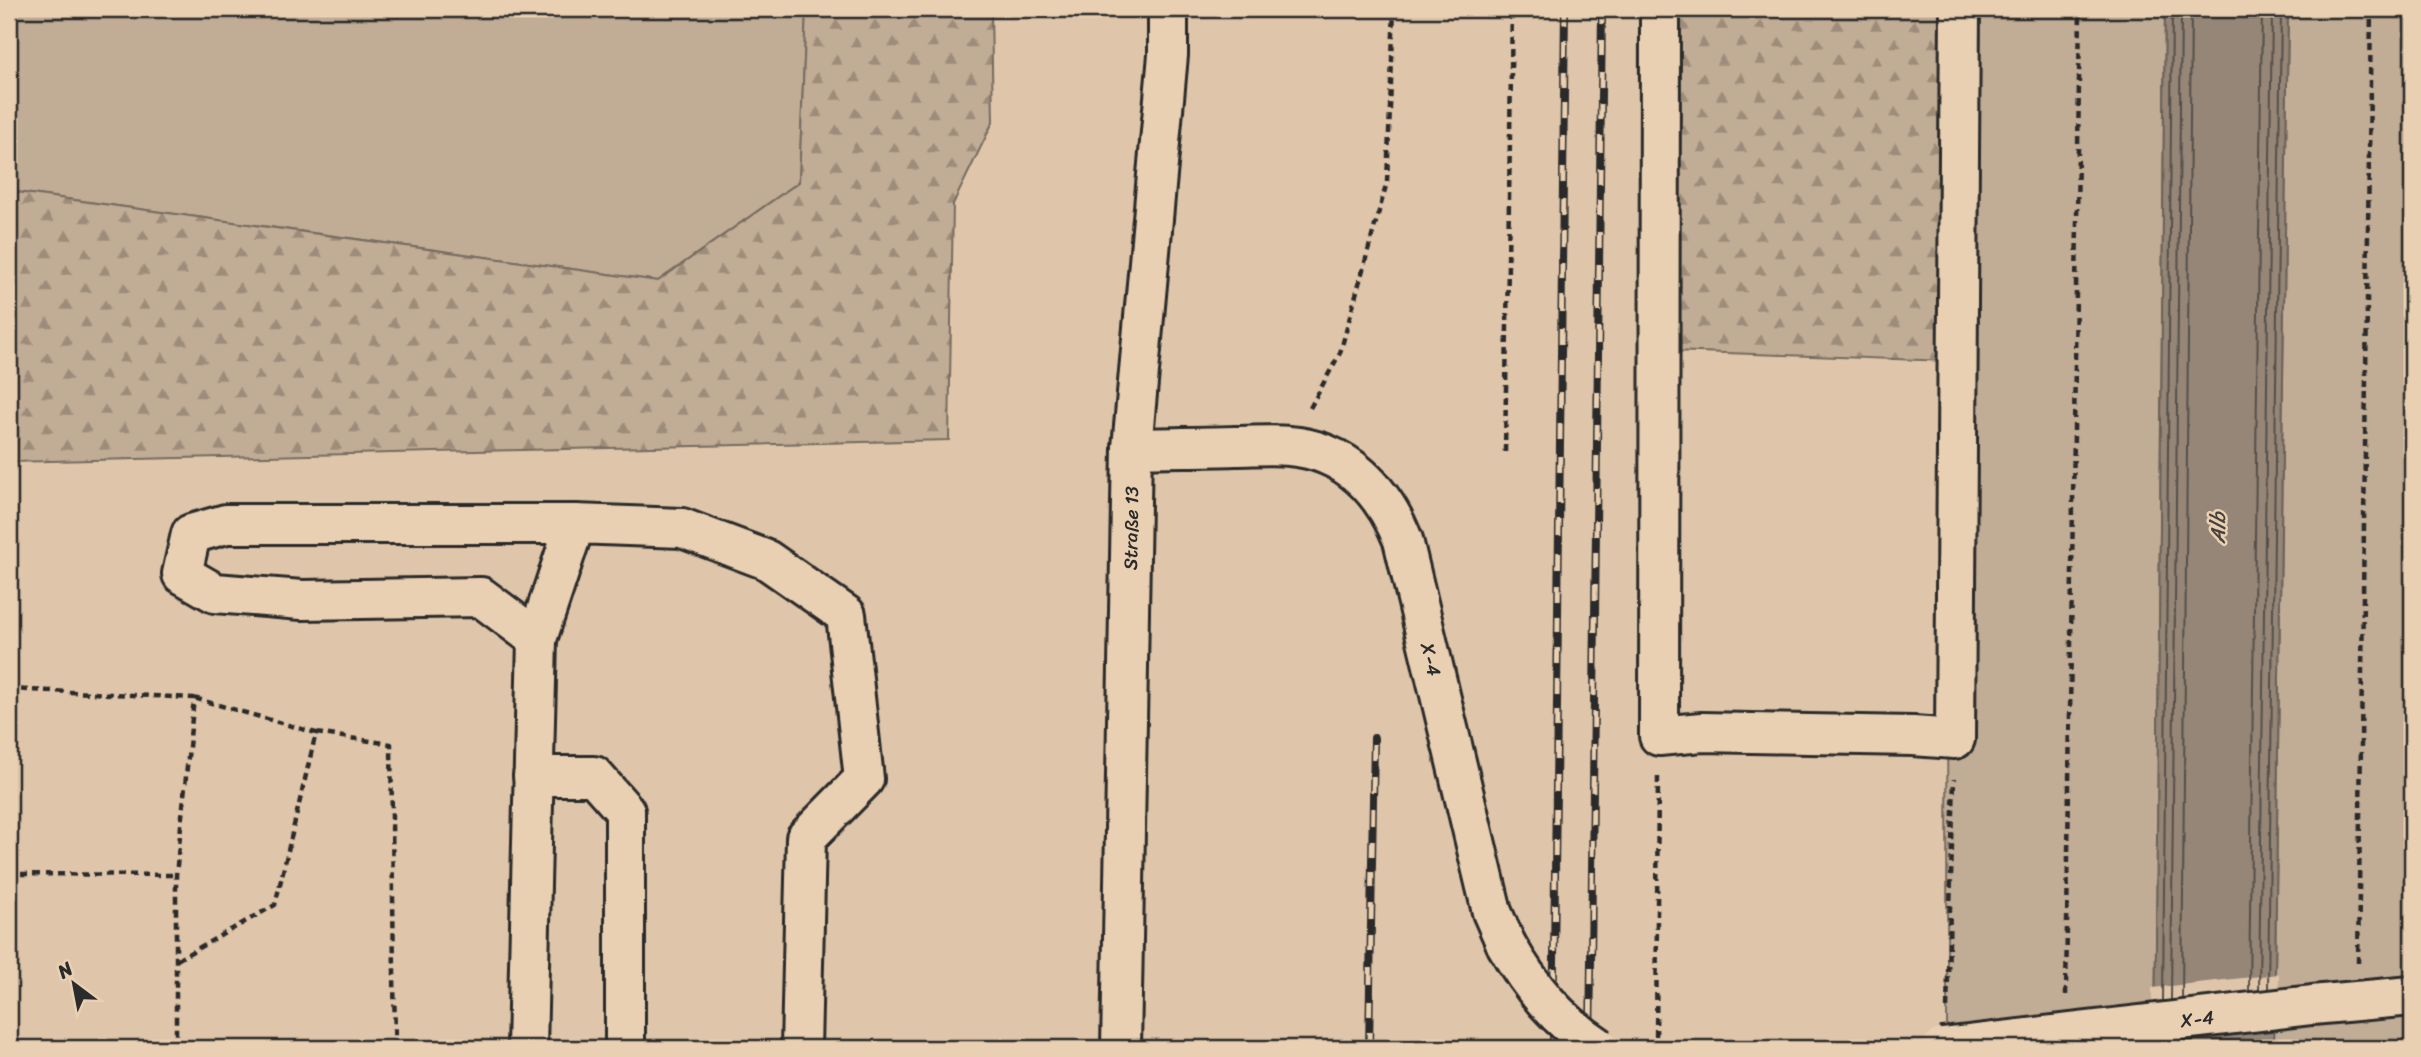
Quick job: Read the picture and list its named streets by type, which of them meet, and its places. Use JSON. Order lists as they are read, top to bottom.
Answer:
{
  "streets": {
    "street": ["Straße 13", "X-4"]
  },
  "crossings": [
    ["Straße 13", "X-4"]
  ],
  "water": ["Alb"],
  "north": "top left"
}
